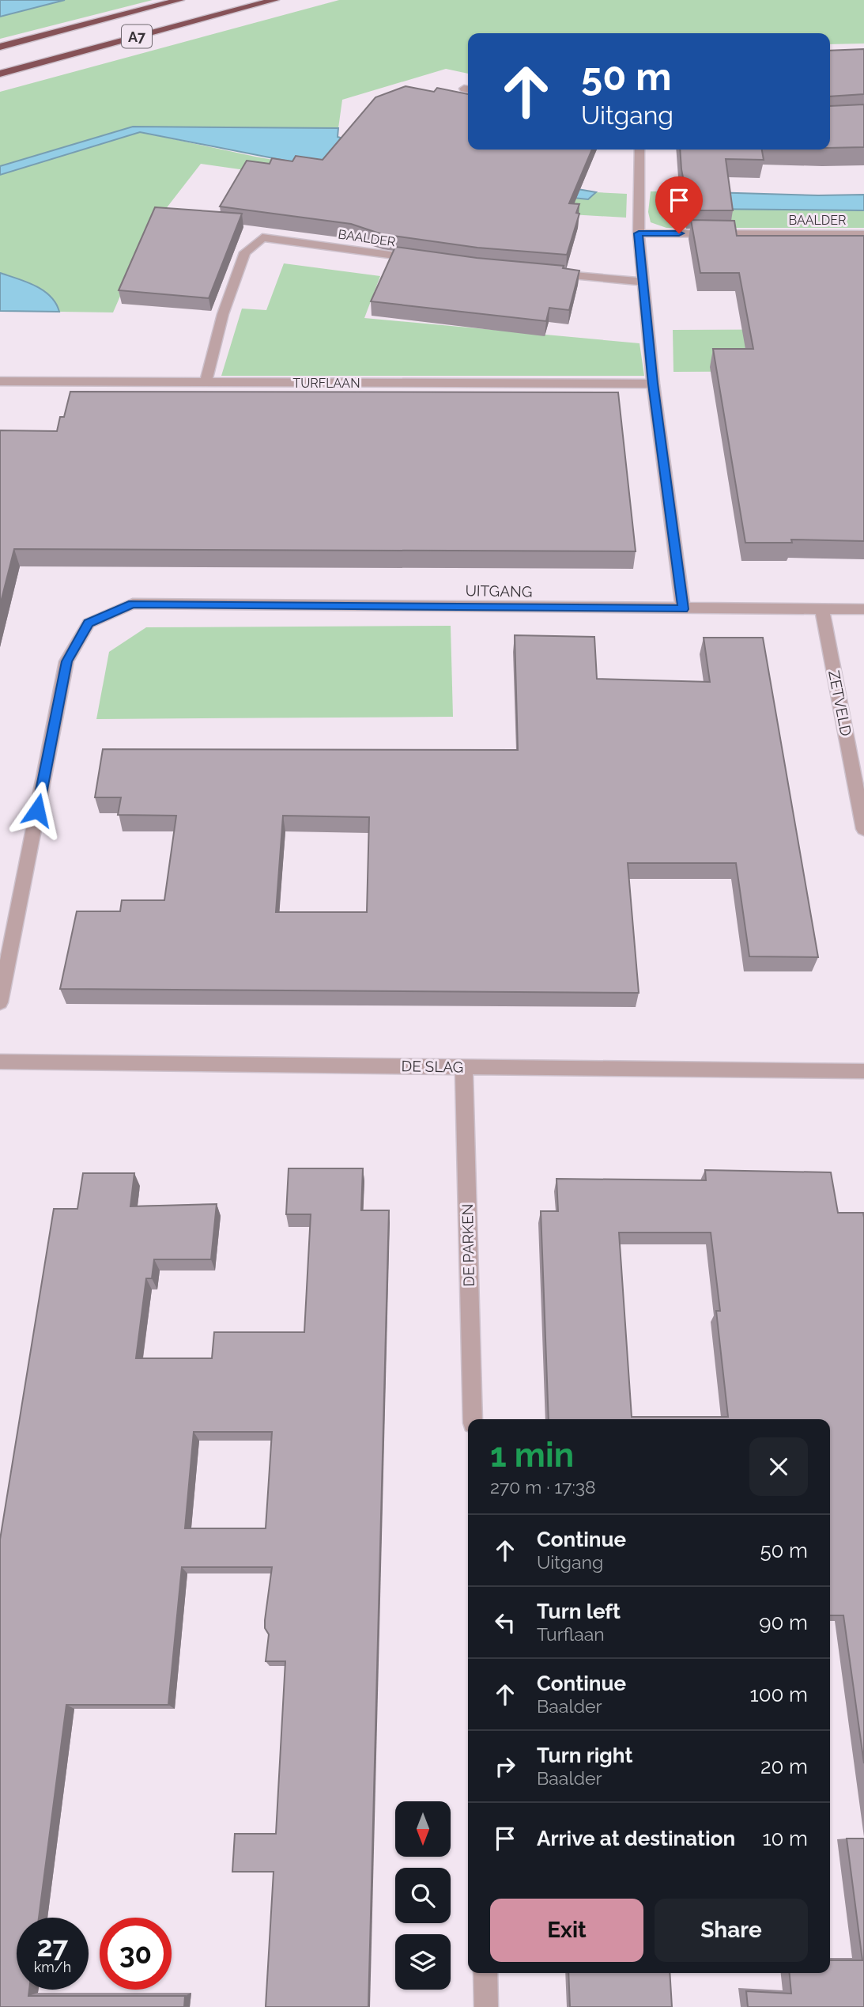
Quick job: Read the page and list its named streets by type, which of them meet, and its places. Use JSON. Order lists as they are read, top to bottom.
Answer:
{
  "streets": {
    "highway": ["A7"],
    "street": [
      "BAALDER",
      "TURFLAAN",
      "UITGANG",
      "ZETVELD",
      "DE SLAG",
      "DE PARKEN"
    ]
  },
  "crossings": [
    ["BAALDER", "TURFLAAN"],
    ["UITGANG", "ZETVELD"],
    ["DE SLAG", "DE PARKEN"]
  ],
  "north": "bottom",
  "page": {
    "turn": ["50 m", "Uitgang"],
    "heading": ["1 min", "270 m · 17:38"],
    "list": [
      {
        "name": "Continue",
        "note": "Uitgang",
        "value": "50 m"
      },
      {
        "name": "Turn left",
        "note": "Turflaan",
        "value": "90 m"
      },
      {
        "name": "Continue",
        "note": "Baalder",
        "value": "100 m"
      },
      {
        "name": "Turn right",
        "note": "Baalder",
        "value": "20 m"
      },
      {
        "name": "Arrive at destination",
        "value": "10 m"
      }
    ],
    "buttons": ["Exit", "Share"],
    "speed": "27 km/h",
    "limit": "30"
  }
}
